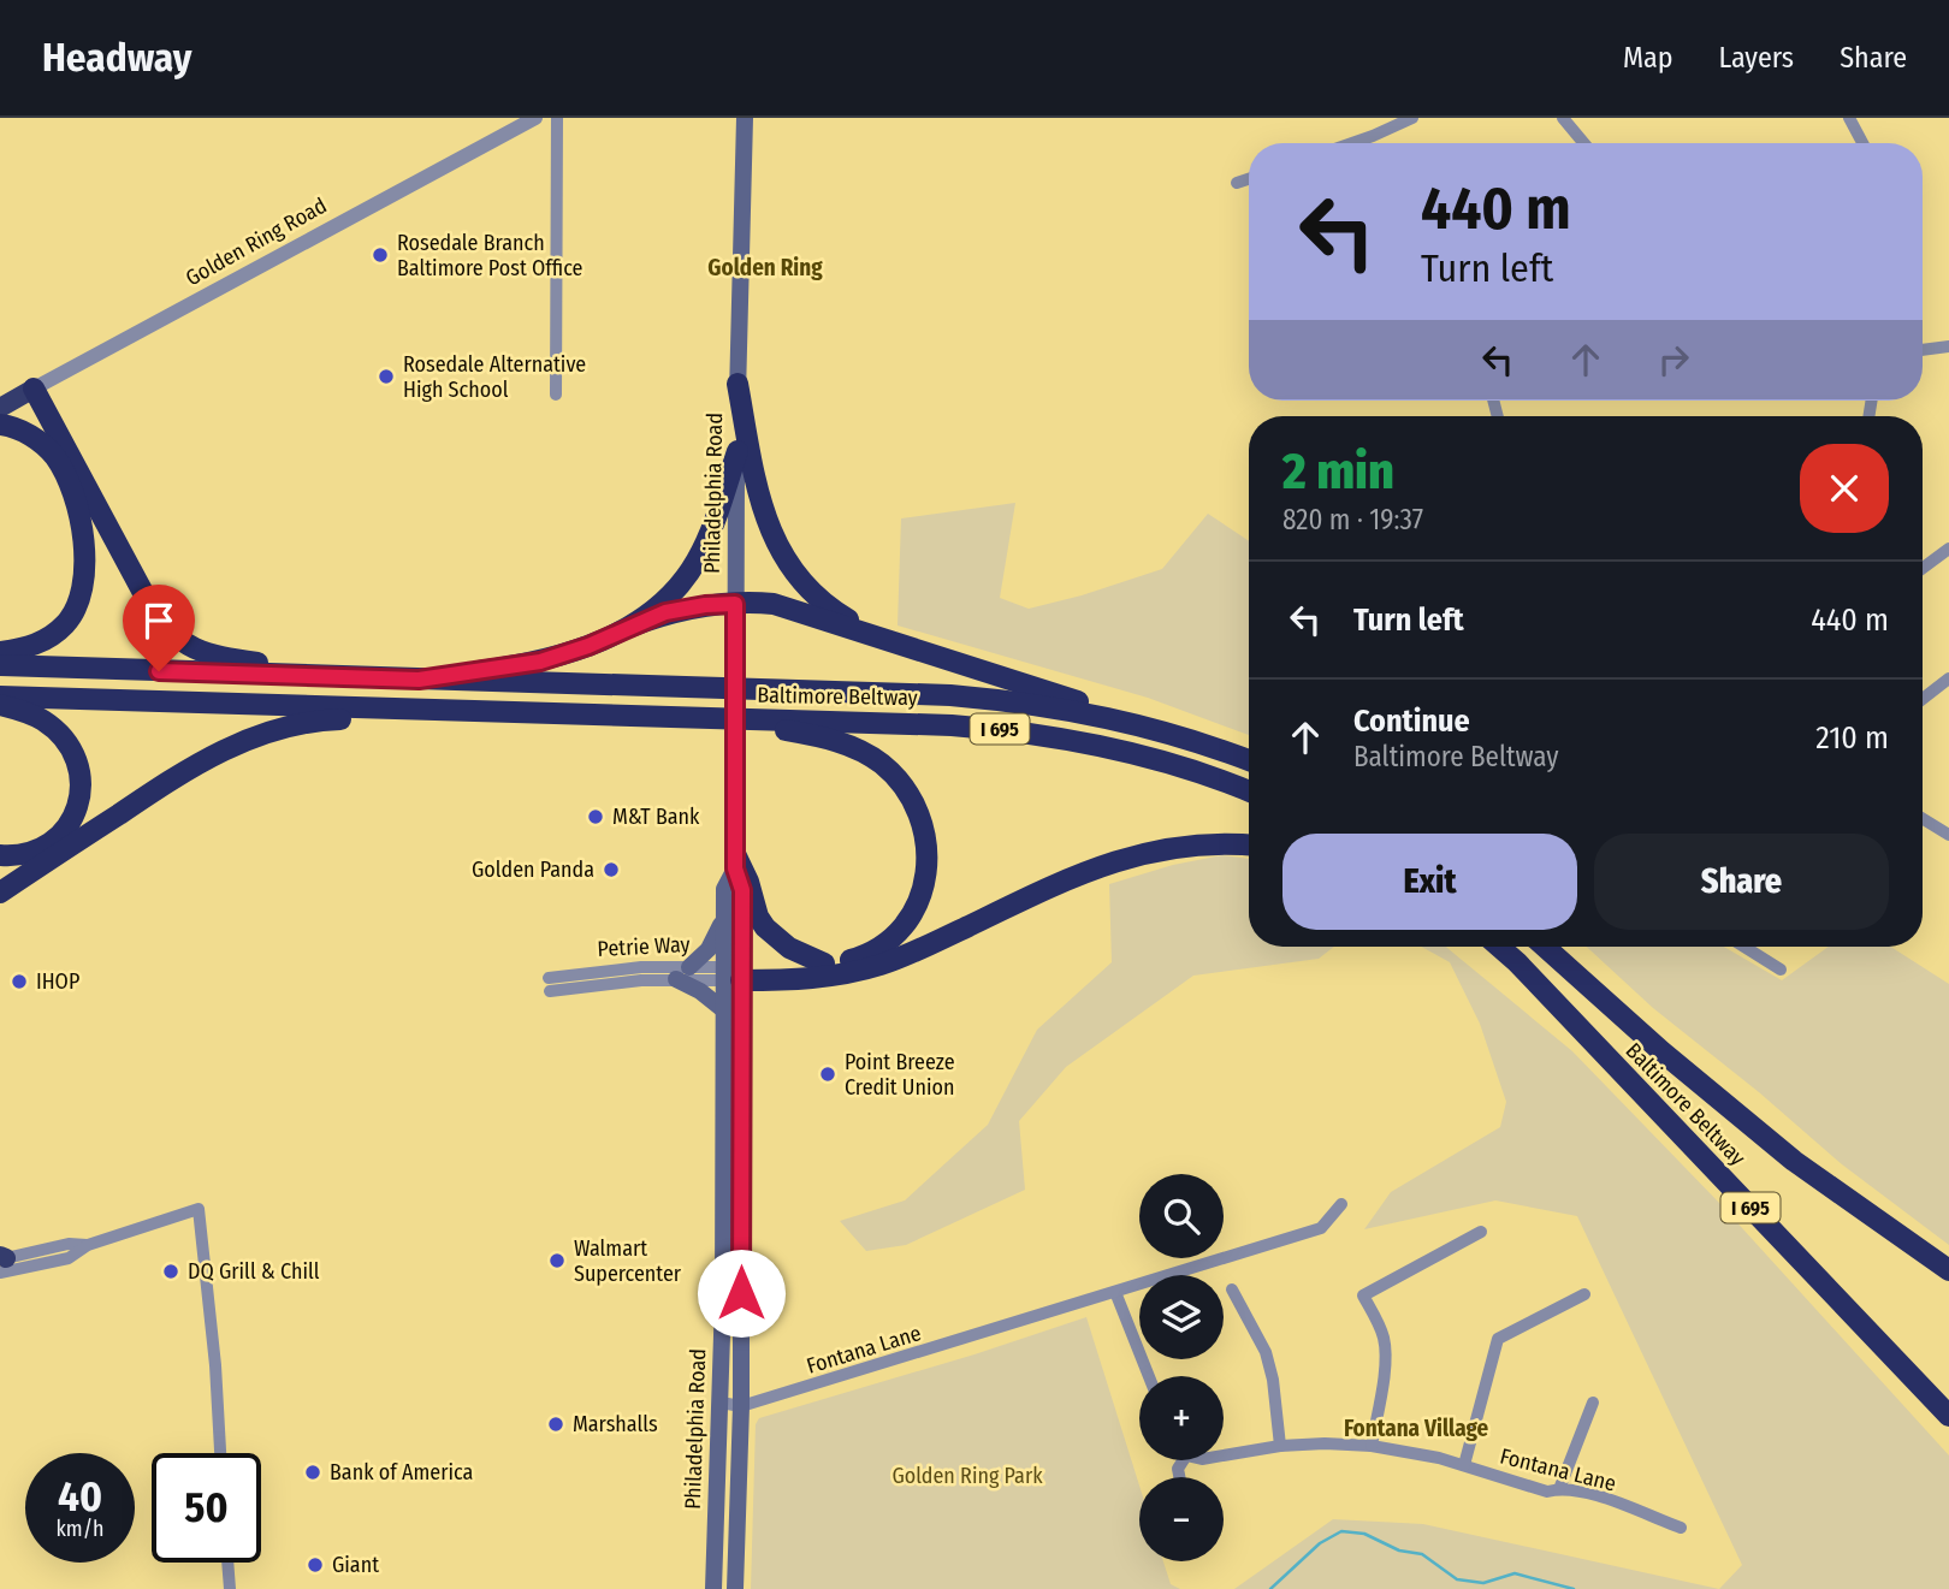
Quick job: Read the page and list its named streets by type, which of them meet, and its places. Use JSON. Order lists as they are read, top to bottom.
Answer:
{
  "streets": {
    "highway": ["Golden Ring Road", "Baltimore Beltway", "I 695"],
    "main road": ["Philadelphia Road"],
    "street": ["Petrie Way", "Fontana Lane"]
  },
  "crossings": [
    ["Philadelphia Road", "Petrie Way"],
    ["Philadelphia Road", "Fontana Lane"]
  ],
  "districts": ["Golden Ring", "Fontana Village"],
  "parks": ["Golden Ring Park"],
  "places": [
    "Rosedale Branch Baltimore Post Office",
    "Rosedale Alternative High School",
    "M&T Bank",
    "Golden Panda",
    "IHOP",
    "Point Breeze Credit Union",
    "Walmart Supercenter",
    "DQ Grill & Chill",
    "Marshalls",
    "Bank of America",
    "Giant"
  ],
  "page": {
    "header": "Headway",
    "nav": ["Map", "Layers", "Share"],
    "turn": ["440 m", "Turn left"],
    "heading": ["2 min", "820 m · 19:37"],
    "list": [
      {
        "name": "Turn left",
        "value": "440 m"
      },
      {
        "name": "Continue",
        "note": "Baltimore Beltway",
        "value": "210 m"
      }
    ],
    "buttons": ["Exit", "Share"],
    "map_buttons": ["+", "−"],
    "speed": "40 km/h",
    "limit": "50"
  }
}
